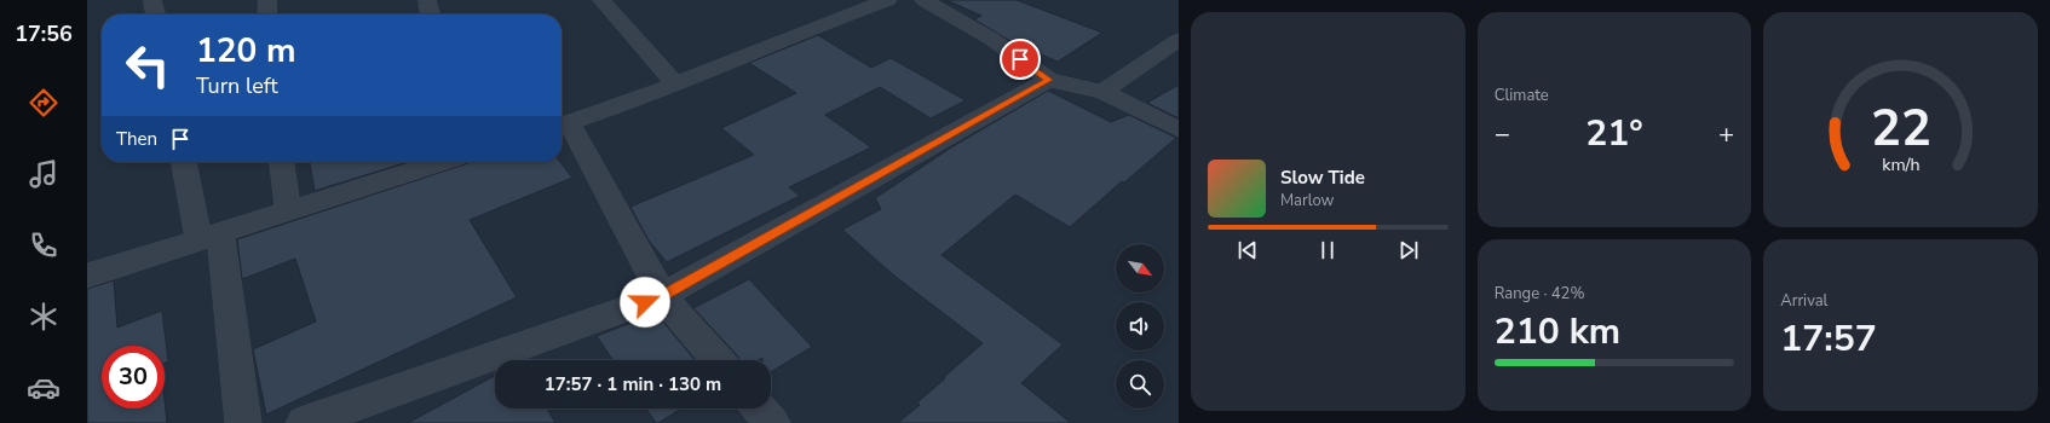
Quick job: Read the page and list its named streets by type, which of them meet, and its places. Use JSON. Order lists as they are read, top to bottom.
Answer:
{
  "north": "bottom right",
  "page": {
    "tabs": "17:56",
    "tile": [
      "Climate",
      ["Range · 42%", "210 km"],
      ["Arrival", "17:57"]
    ],
    "turn": ["120 m", "Turn left"],
    "heat": ["−", "21°", "+"],
    "then": "Then",
    "song": ["Slow Tide", "Marlow"],
    "limit": "30",
    "trip": "17:57 · 1 min · 130 m",
    "gauge": ["22", "km/h"]
  }
}
